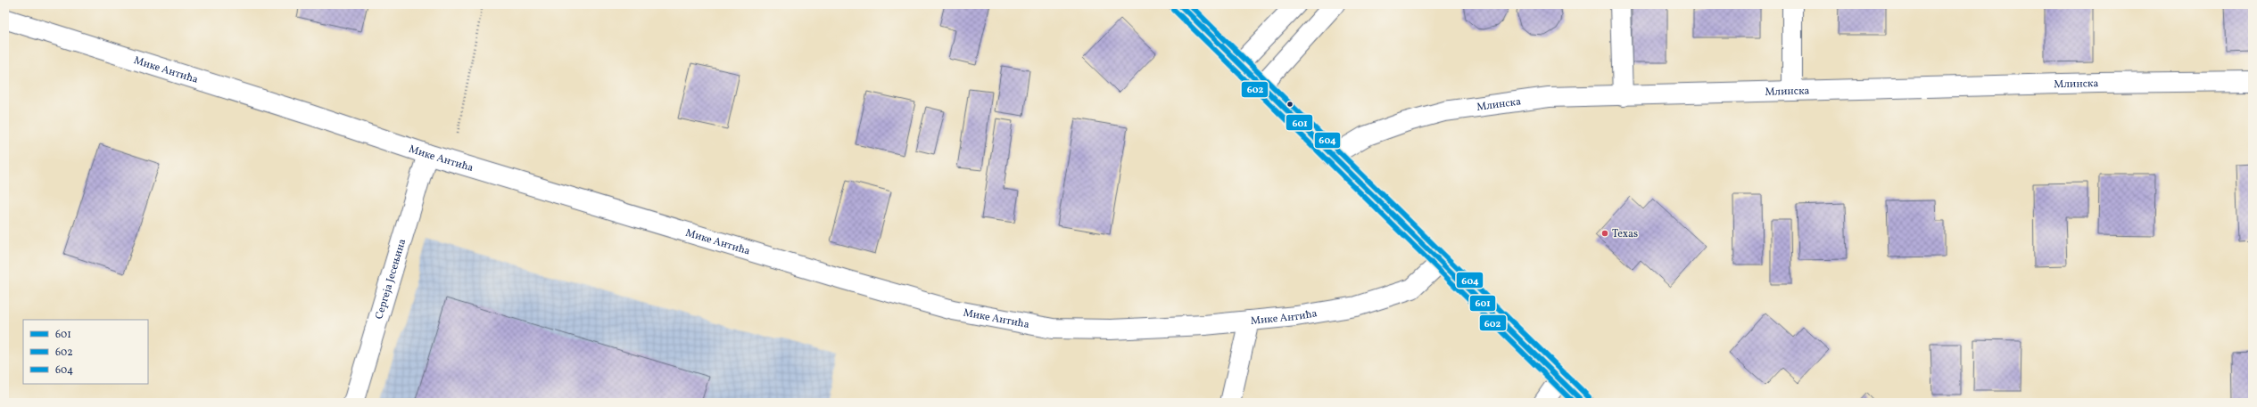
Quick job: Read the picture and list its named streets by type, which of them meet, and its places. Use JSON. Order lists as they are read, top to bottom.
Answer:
{
  "streets": {
    "street": ["Мике Антића", "Млинска", "Сергеја Јесењина"]
  },
  "crossings": [
    ["Мике Антића", "Сергеја Јесењина"]
  ],
  "places": ["Texas"],
  "lines": ["transit line 601", "transit line 604", "transit line 602"],
  "legend": ["601", "602", "604"]
}
